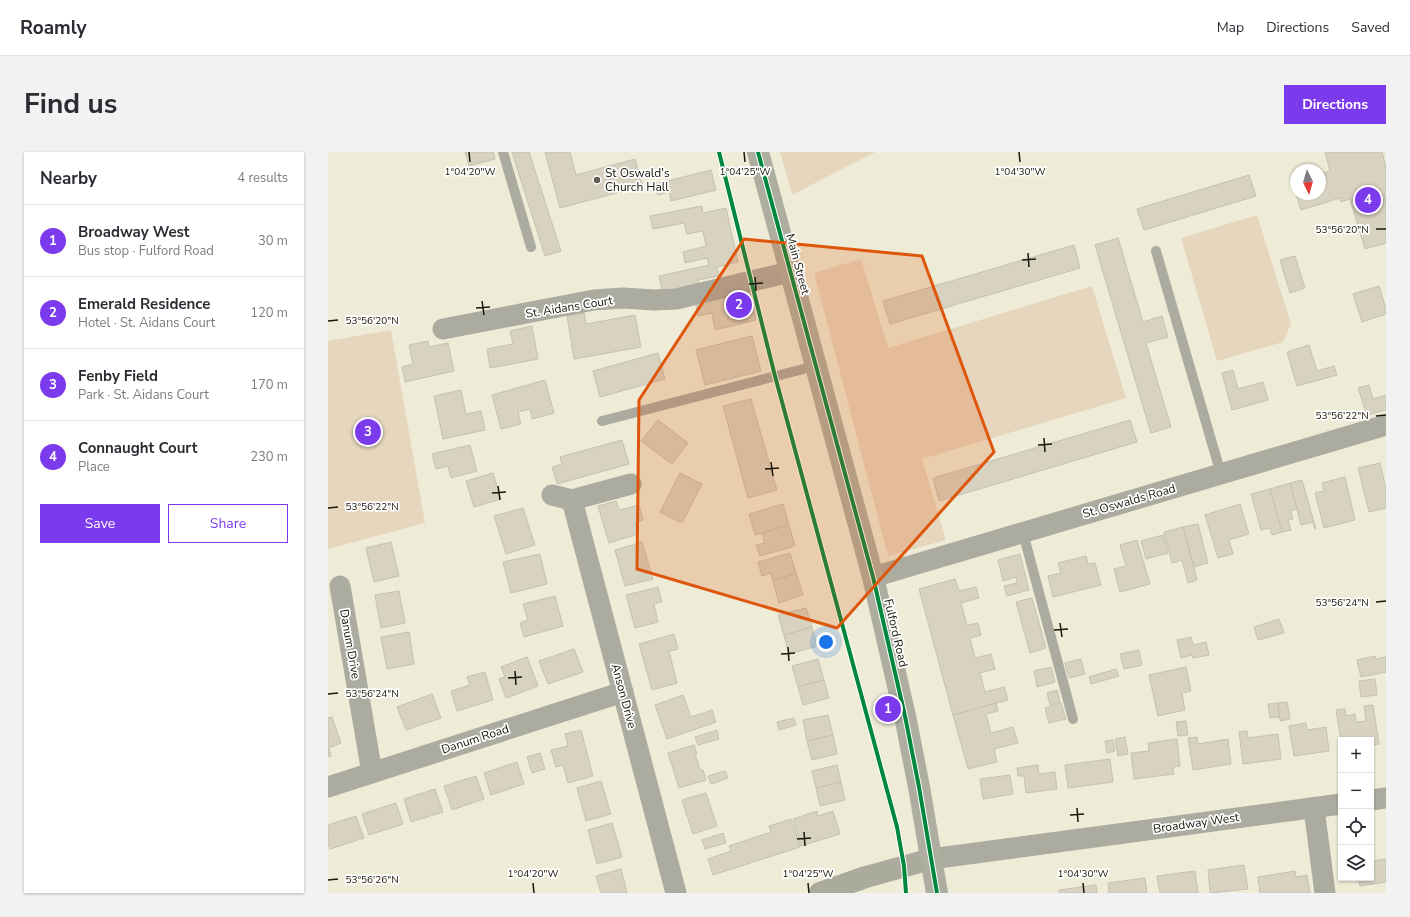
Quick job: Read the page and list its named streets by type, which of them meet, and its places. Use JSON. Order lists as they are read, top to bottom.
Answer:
{
  "streets": {
    "main road": ["Main Street", "Fulford Road"],
    "street": [
      "St. Aidans Court",
      "St. Oswalds Road",
      "Danum Drive",
      "Anson Drive",
      "Danum Road",
      "Broadway West"
    ]
  },
  "crossings": [
    ["Main Street", "St. Aidans Court"],
    ["Main Street", "Fulford Road"],
    ["St. Oswalds Road", "Fulford Road"],
    ["Fulford Road", "Broadway West"],
    ["Danum Drive", "Danum Road"],
    ["Anson Drive", "Danum Road"]
  ],
  "places": ["St Oswald's Church Hall"],
  "north": "bottom",
  "page": {
    "header": "Roamly",
    "nav": ["Map", "Directions", "Saved"],
    "title": "Find us",
    "buttons": [
      "Directions",
      ["Save", "Share"]
    ],
    "heading": ["Nearby", "4 results"],
    "pins": [
      "4",
      "2",
      "3",
      "1"
    ],
    "list": [
      {
        "mark": "1",
        "name": "Broadway West",
        "note": "Bus stop · Fulford Road",
        "value": "30 m"
      },
      {
        "mark": "2",
        "name": "Emerald Residence",
        "note": "Hotel · St. Aidans Court",
        "value": "120 m"
      },
      {
        "mark": "3",
        "name": "Fenby Field",
        "note": "Park · St. Aidans Court",
        "value": "170 m"
      },
      {
        "mark": "4",
        "name": "Connaught Court",
        "note": "Place",
        "value": "230 m"
      }
    ],
    "map_buttons": ["+", "−"]
  },
  "coordinates": [
    "1°04'20\"W",
    "1°04'25\"W",
    "1°04'30\"W",
    "53°56'20\"N",
    "53°56'22\"N",
    "53°56'24\"N",
    "53°56'26\"N"
  ]
}
